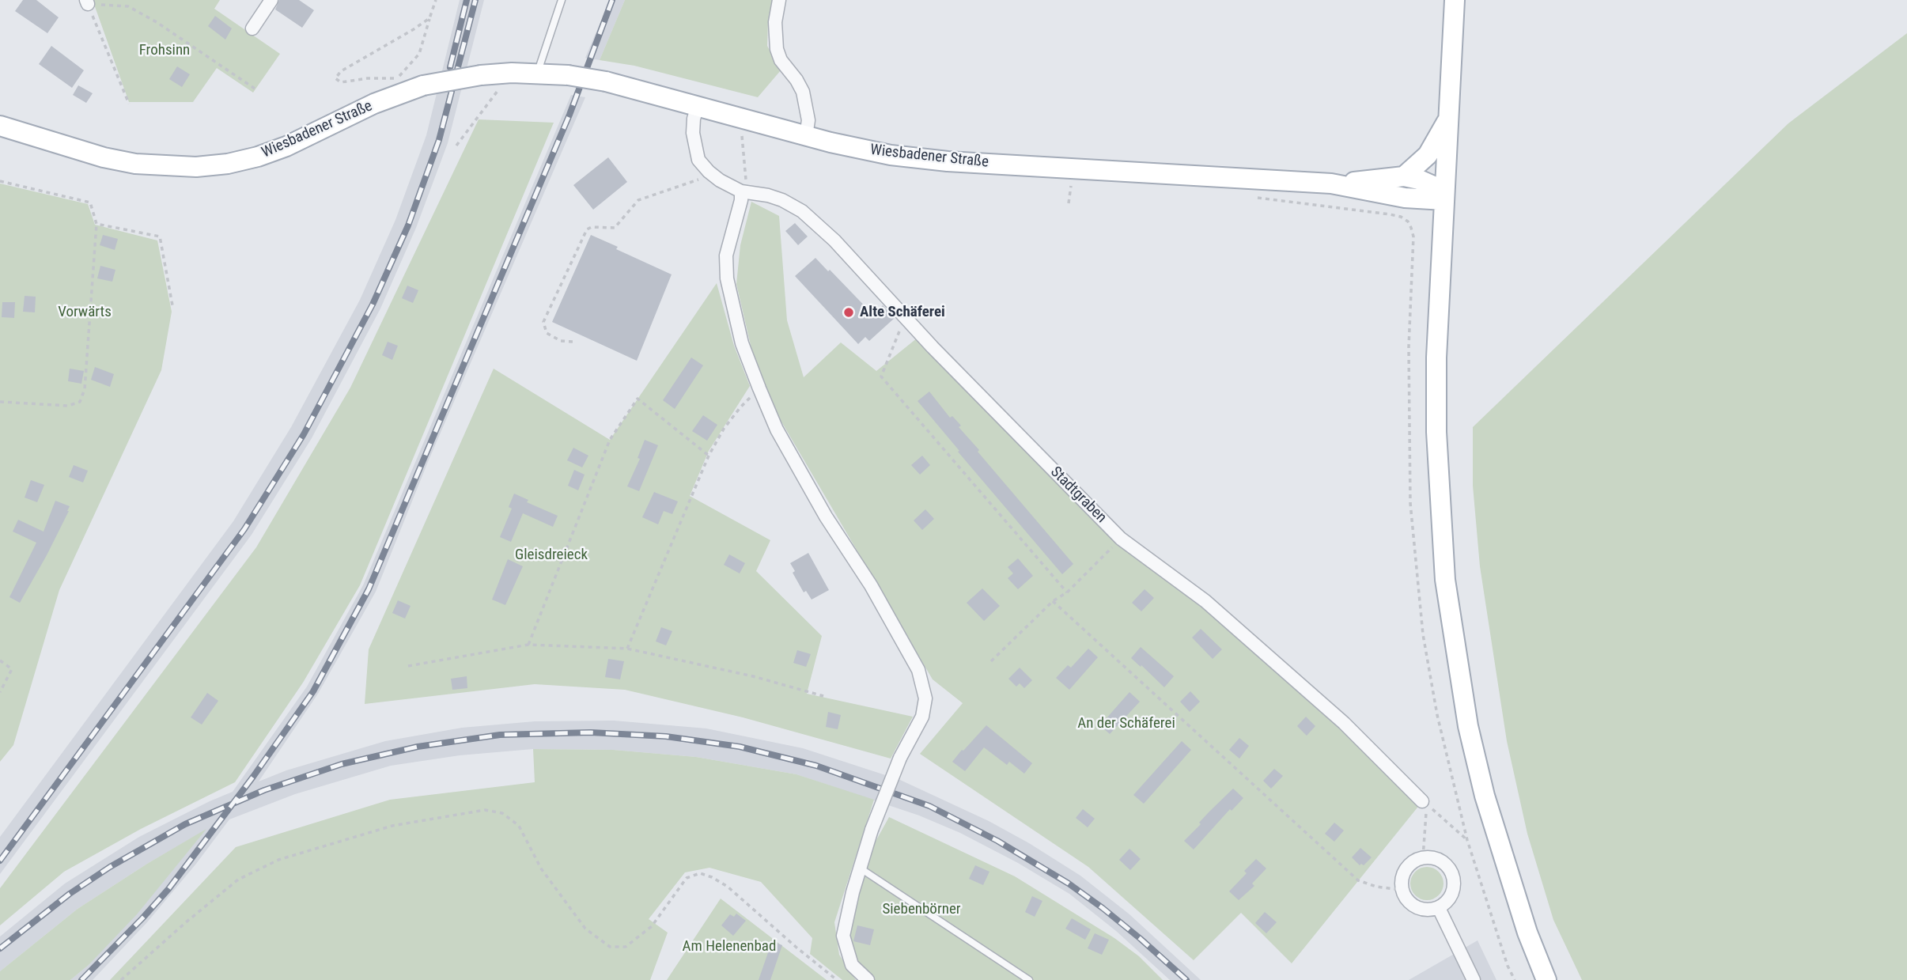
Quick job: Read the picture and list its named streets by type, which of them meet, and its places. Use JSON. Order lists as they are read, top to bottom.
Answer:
{
  "streets": {
    "main road": ["Wiesbadener Straße"],
    "street": ["Stadtgraben"]
  },
  "crossings": [
    ["Wiesbadener Straße", "Stadtgraben"]
  ],
  "parks": [
    "Frohsinn",
    "Vorwärts",
    "Gleisdreieck",
    "An der Schäferei",
    "Siebenbörner",
    "Am Helenenbad"
  ],
  "places": ["Alte Schäferei"]
}
